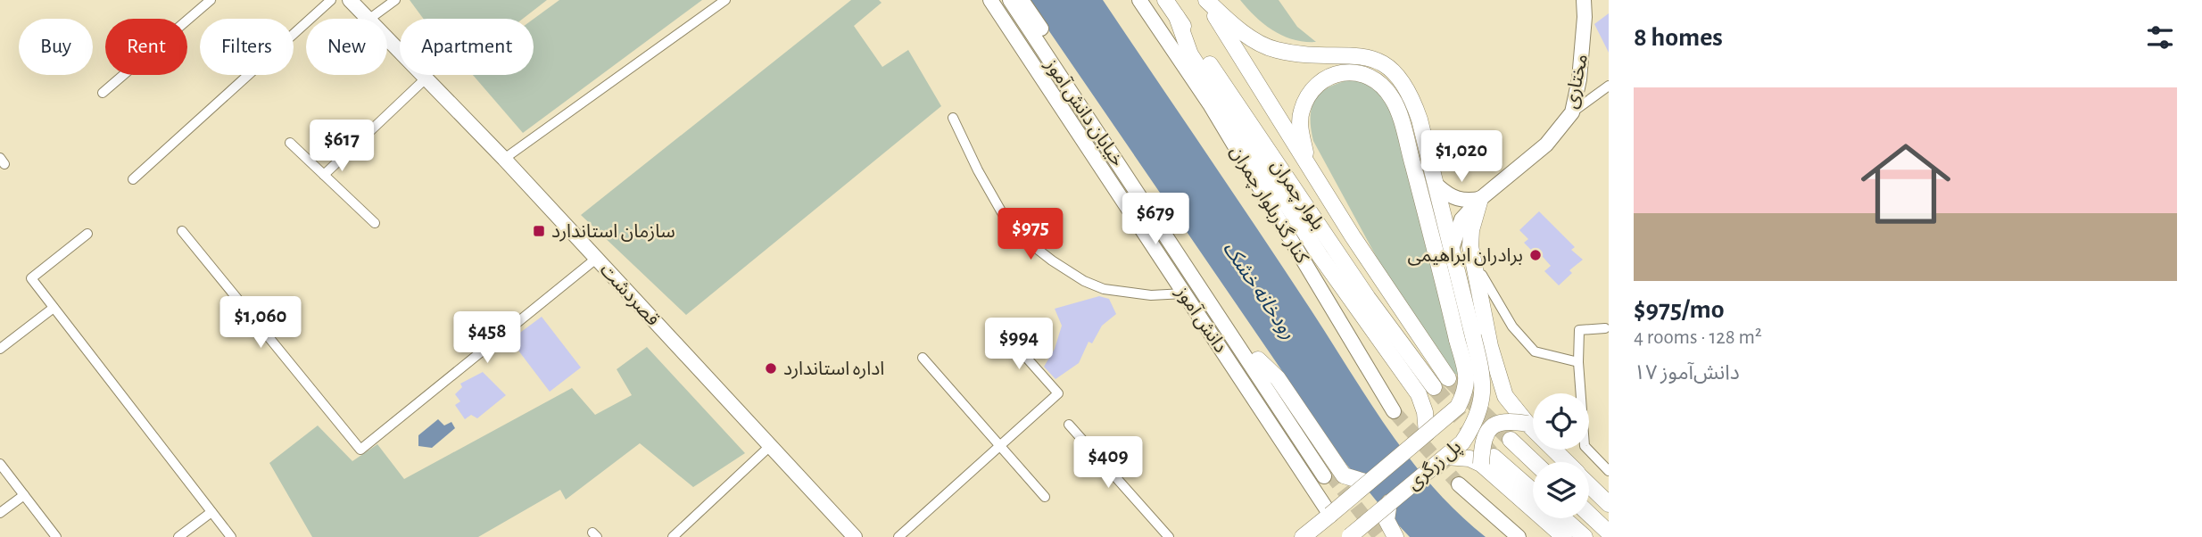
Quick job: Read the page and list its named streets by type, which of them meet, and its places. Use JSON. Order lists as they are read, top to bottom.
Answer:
{
  "streets": {
    "main road": [
      "مختاری",
      "خیابان دانش آموز",
      "بلوار چمران",
      "کنار گذربلوار چمران",
      "قصردشت",
      "دانش آموز",
      "پل زرگری"
    ]
  },
  "crossings": [
    ["مختاری", "پل زرگری"],
    ["بلوار چمران", "پل زرگری"],
    ["دانش آموز", "پل زرگری"]
  ],
  "water": ["رودخانه خشک"],
  "places": {
    "transit": ["سازمان استاندارد"],
    "other": ["برادران ابراهیمی", "اداره استاندارد"]
  },
  "page": {
    "heading": "8 homes",
    "chip": [
      "Buy",
      "Rent",
      "Filters",
      "New",
      "Apartment"
    ],
    "list": [
      {
        "name": "$975/mo",
        "note": "4 rooms · 128 m² · دانش‌آموز ۱۷"
      }
    ],
    "price": [
      "$617",
      "$1,020",
      "$679",
      "$975",
      "$1,060",
      "$458",
      "$994",
      "$409"
    ]
  }
}
